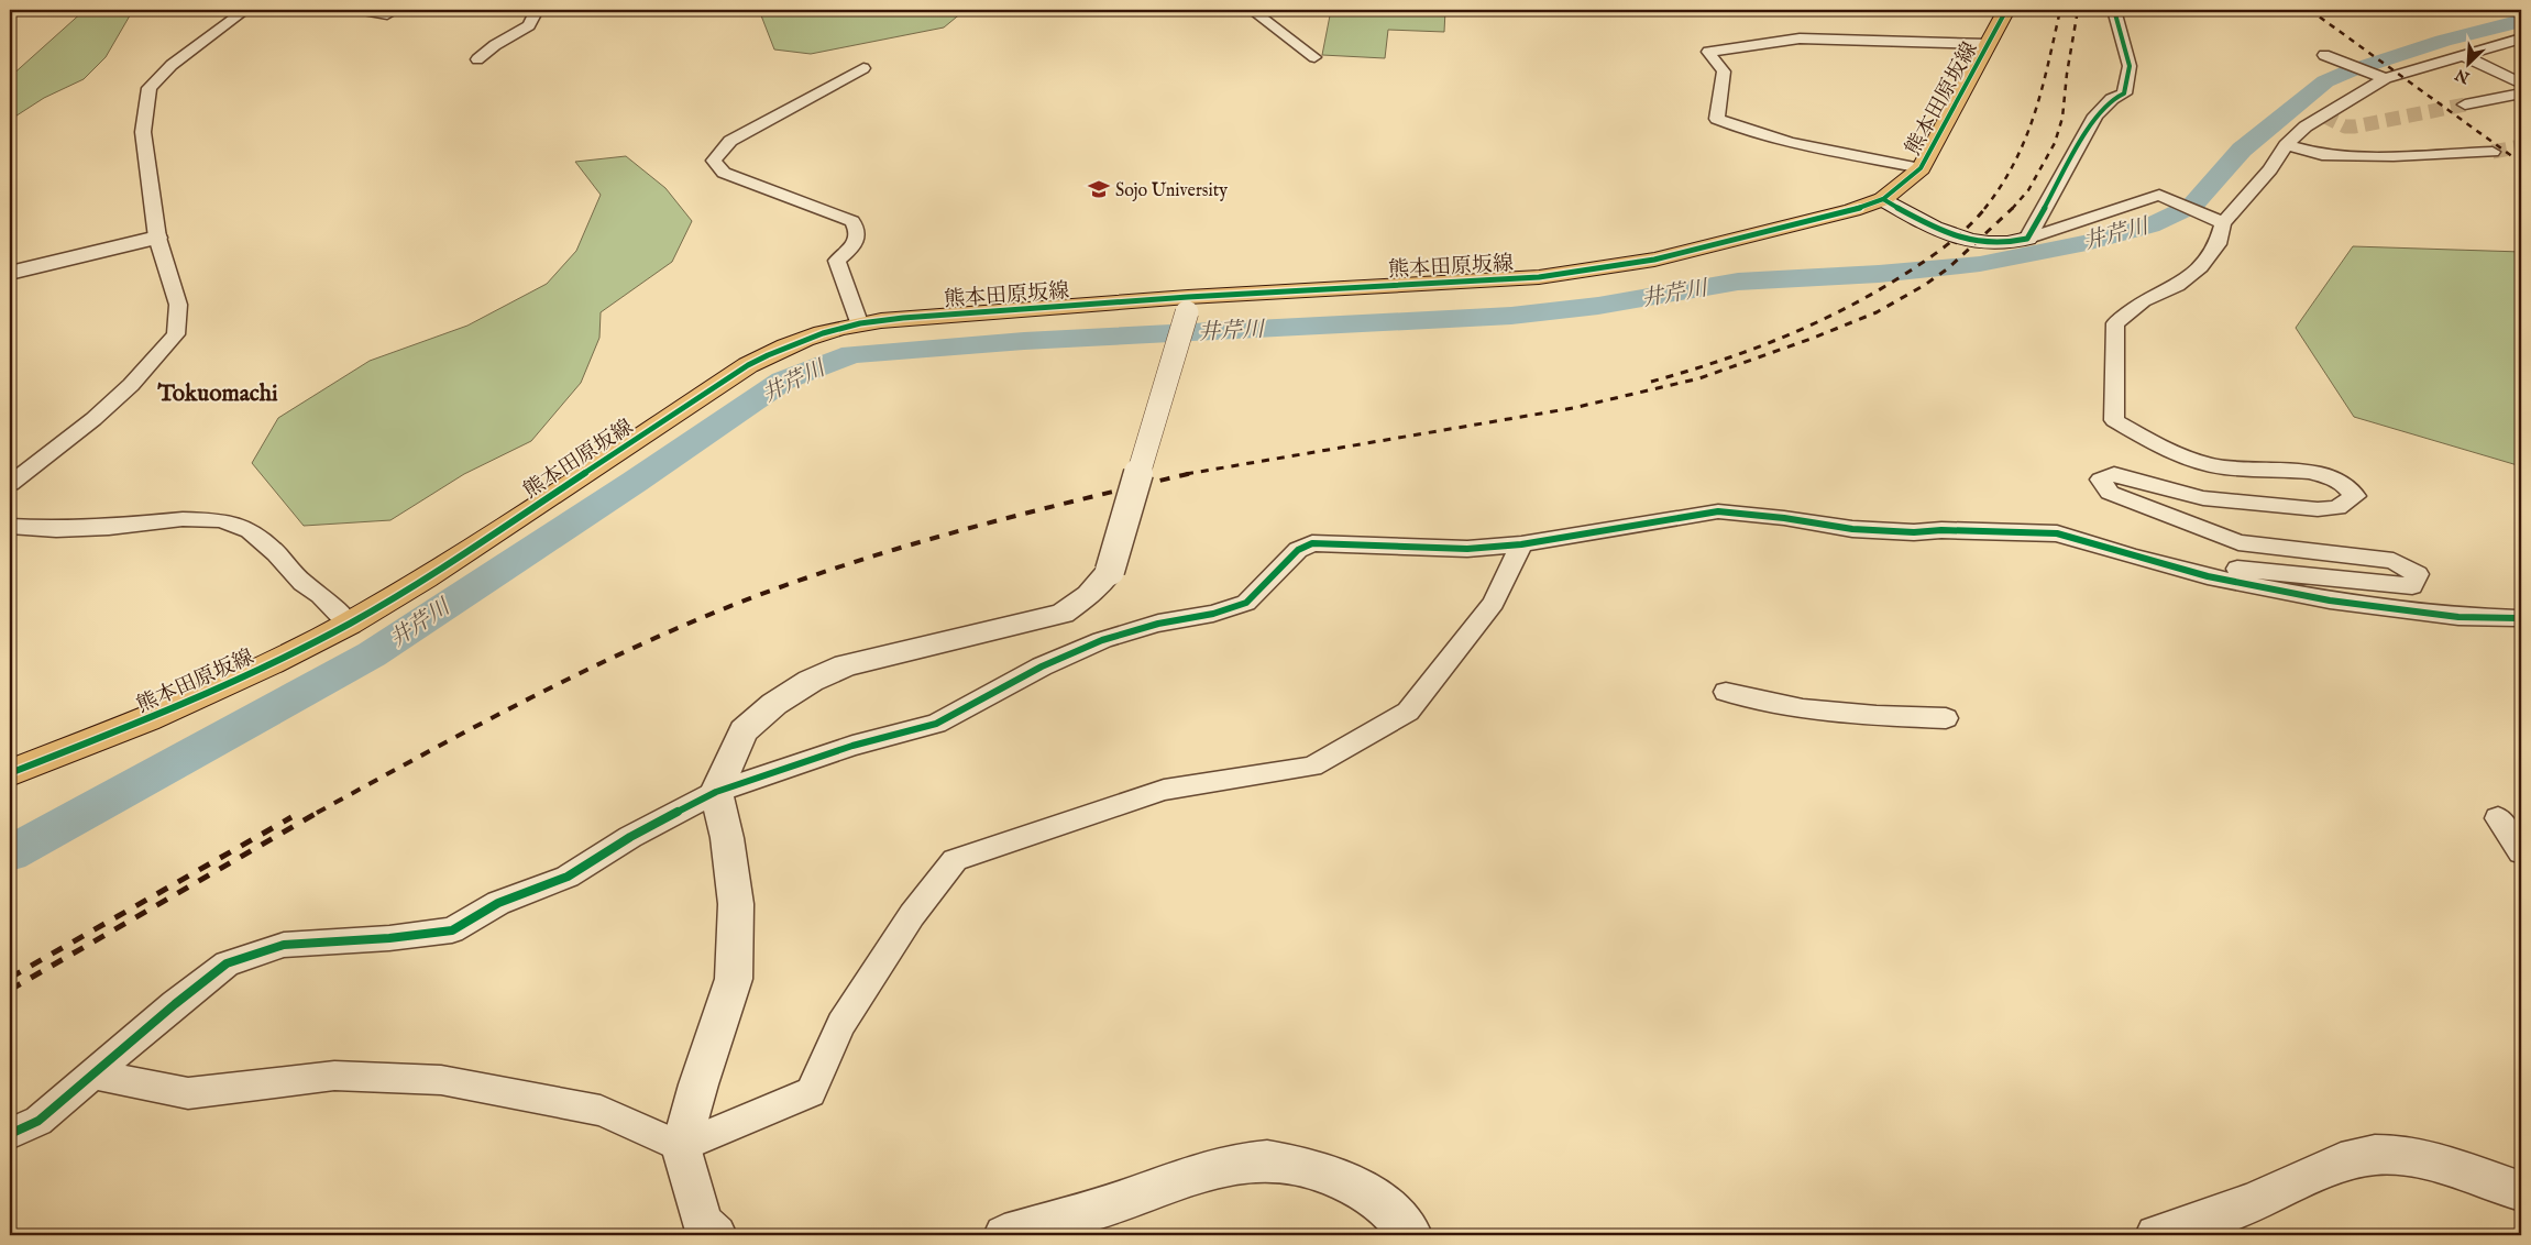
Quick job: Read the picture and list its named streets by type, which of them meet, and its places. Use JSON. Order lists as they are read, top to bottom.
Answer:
{
  "streets": {
    "main road": ["熊本田原坂線"]
  },
  "districts": ["Tokuomachi"],
  "water": ["井芹川"],
  "places": {
    "school or university": ["Sojo University"]
  },
  "north": "bottom left"
}
